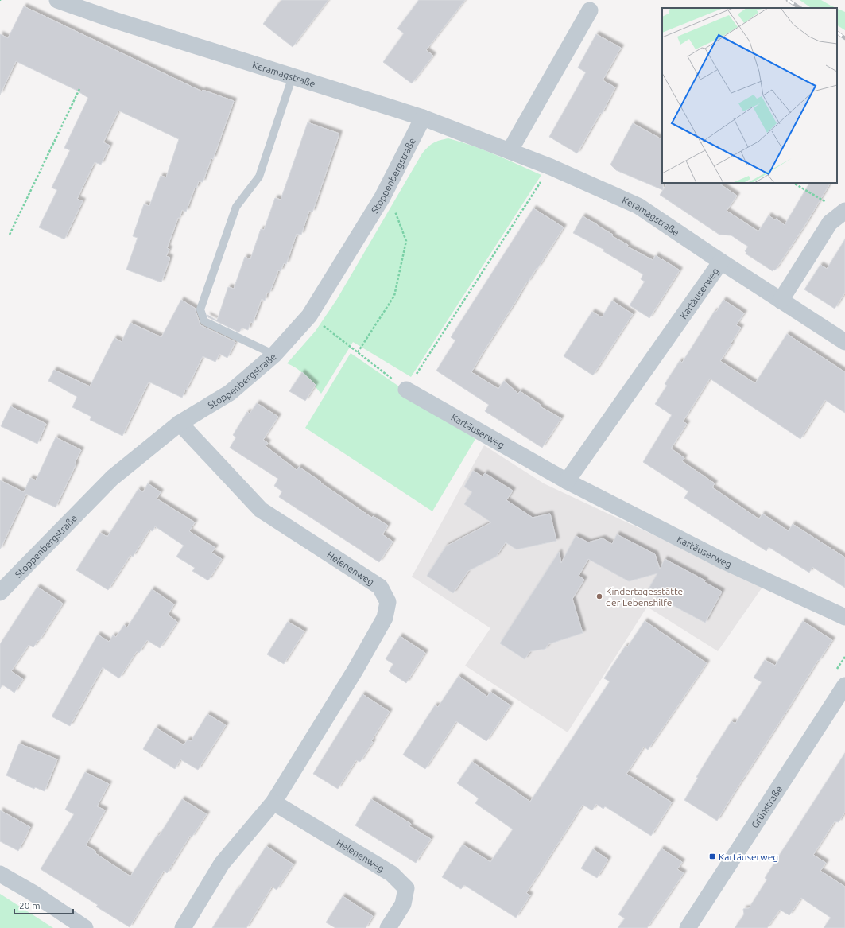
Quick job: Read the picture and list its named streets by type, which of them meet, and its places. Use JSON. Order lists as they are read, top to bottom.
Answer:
{
  "streets": {
    "street": [
      "Keramagstraße",
      "Stoppenbergstraße",
      "Kartäuserweg",
      "Helenenweg",
      "Grünstraße"
    ]
  },
  "crossings": [
    ["Keramagstraße", "Stoppenbergstraße"],
    ["Keramagstraße", "Kartäuserweg"],
    ["Stoppenbergstraße", "Helenenweg"]
  ],
  "places": {
    "other": ["Kindertagesstätte der Lebenshilfe"],
    "transit": ["Kartäuserweg"]
  },
  "scale_bar": "20 m"
}
